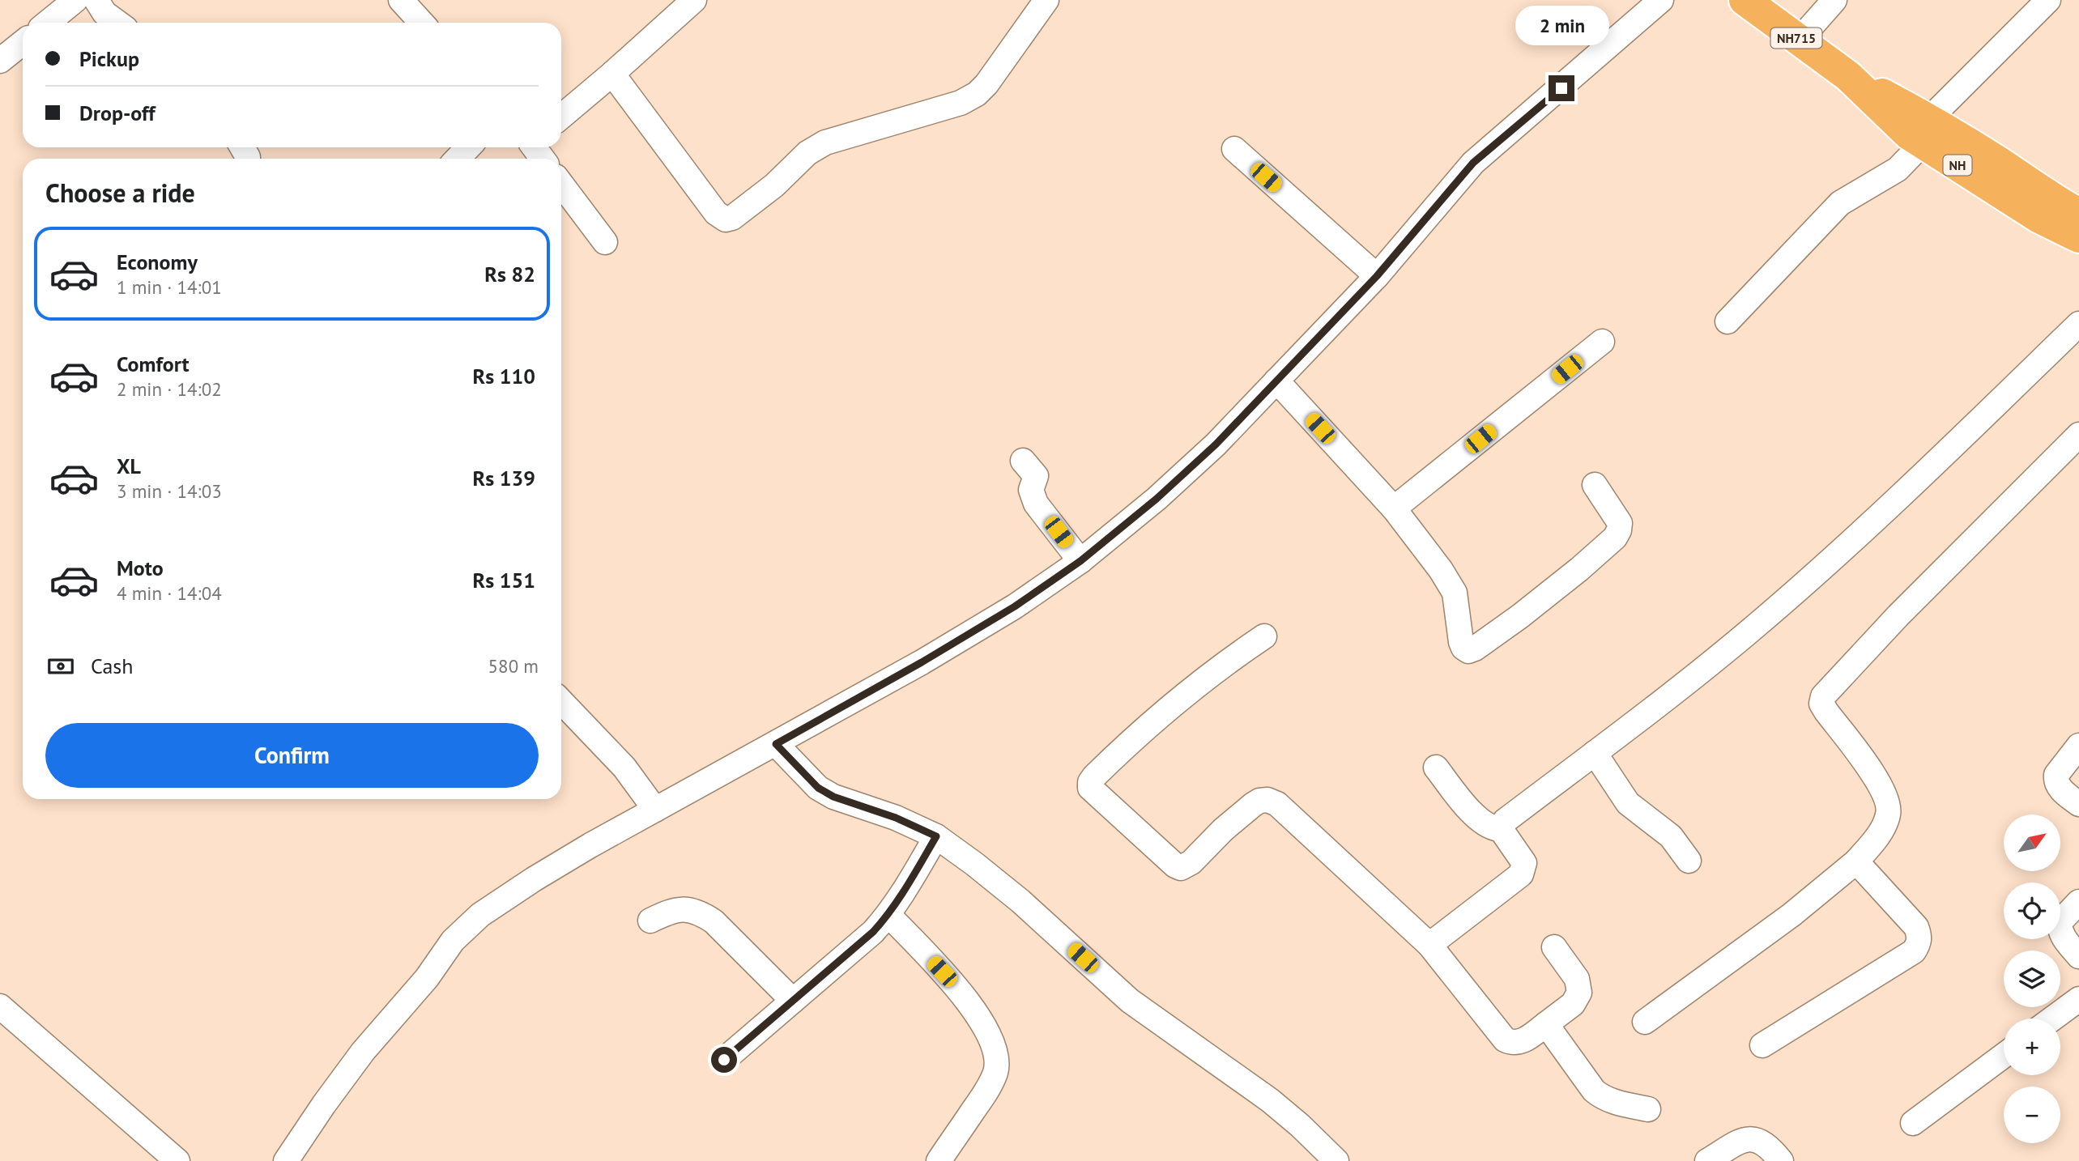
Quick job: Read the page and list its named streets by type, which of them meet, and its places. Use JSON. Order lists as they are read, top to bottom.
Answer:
{
  "streets": {
    "highway": ["NH715", "NH"]
  },
  "crossings": [
    ["NH715", "NH"]
  ],
  "north": "top right",
  "page": {
    "bubble": "2 min",
    "banner": ["Pickup", "Drop-off"],
    "heading": "Choose a ride",
    "list": [
      {
        "name": "Economy",
        "note": "1 min · 14:01",
        "value": "Rs 82"
      },
      {
        "name": "Comfort",
        "note": "2 min · 14:02",
        "value": "Rs 110"
      },
      {
        "name": "XL",
        "note": "3 min · 14:03",
        "value": "Rs 139"
      },
      {
        "name": "Moto",
        "note": "4 min · 14:04",
        "value": "Rs 151"
      }
    ],
    "pay": ["Cash", "580 m"],
    "buttons": "Confirm",
    "map_buttons": ["+", "−"]
  }
}
